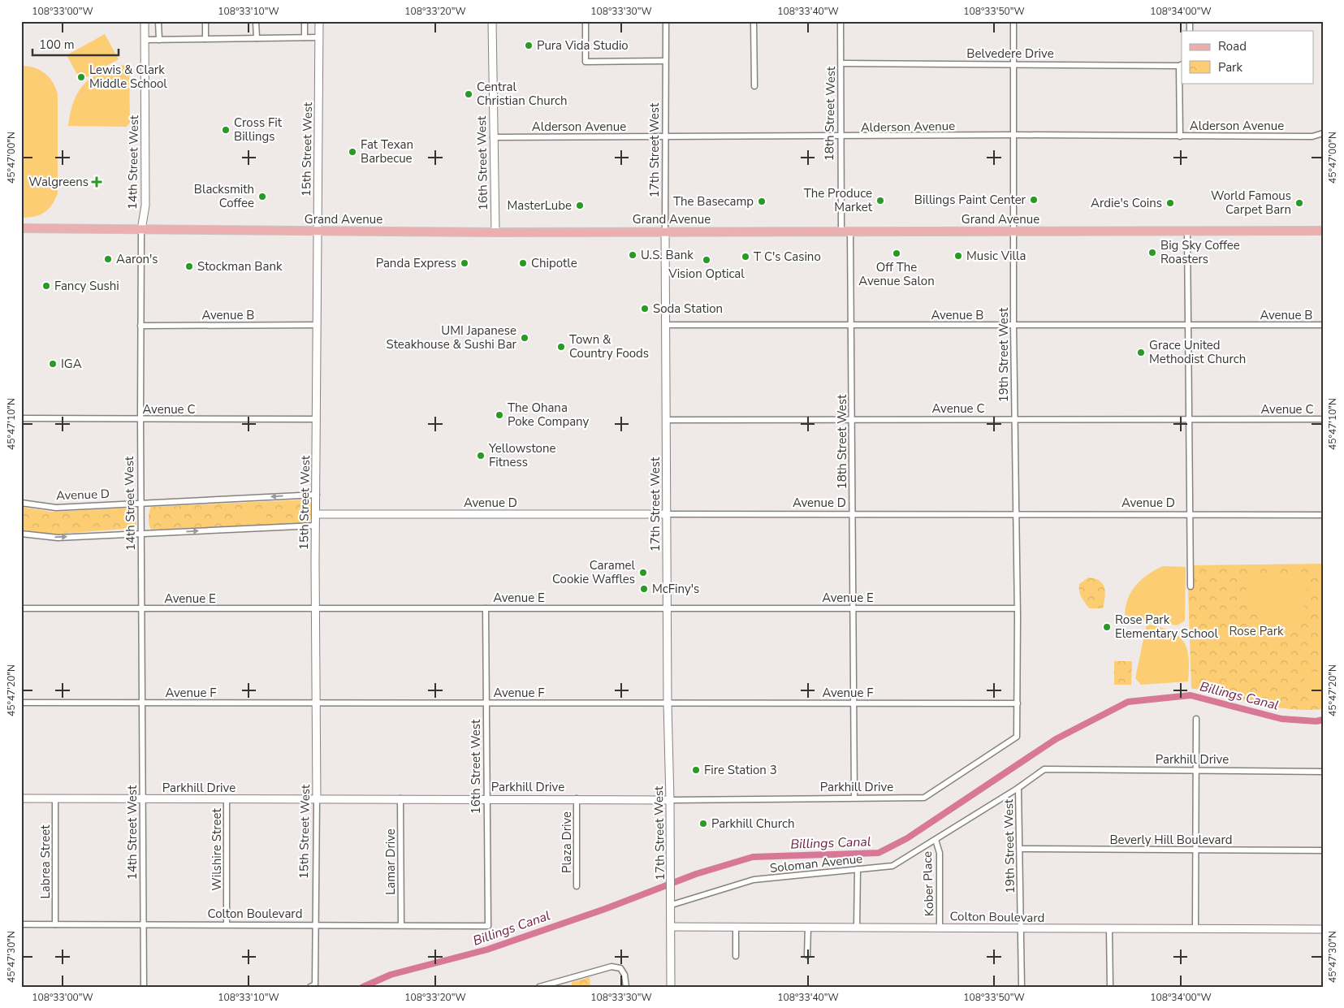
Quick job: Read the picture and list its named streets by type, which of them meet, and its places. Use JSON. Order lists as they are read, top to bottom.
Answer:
{
  "streets": {
    "main road": ["Grand Avenue"],
    "street": [
      "Belvedere Drive",
      "18th Street West",
      "Alderson Avenue",
      "15th Street West",
      "17th Street West",
      "14th Street West",
      "16th Street West",
      "Avenue B",
      "19th Street West",
      "Avenue C",
      "Avenue D",
      "Avenue E",
      "Avenue F",
      "Parkhill Drive",
      "Beverly Hill Boulevard",
      "Plaza Drive",
      "Wilshire Street",
      "Labrea Street",
      "Lamar Drive",
      "Soloman Avenue",
      "Kober Place",
      "Colton Boulevard"
    ]
  },
  "crossings": [
    ["Belvedere Drive", "18th Street West"],
    ["Belvedere Drive", "19th Street West"],
    ["18th Street West", "Alderson Avenue"],
    ["18th Street West", "Grand Avenue"],
    ["18th Street West", "Avenue B"],
    ["18th Street West", "Avenue C"],
    ["18th Street West", "Avenue D"],
    ["18th Street West", "Avenue E"],
    ["18th Street West", "Avenue F"],
    ["18th Street West", "Parkhill Drive"],
    ["Alderson Avenue", "17th Street West"],
    ["Alderson Avenue", "16th Street West"],
    ["Alderson Avenue", "19th Street West"],
    ["15th Street West", "Grand Avenue"],
    ["15th Street West", "Avenue B"],
    ["15th Street West", "Avenue C"],
    ["15th Street West", "Avenue D"],
    ["15th Street West", "Avenue E"],
    ["15th Street West", "Avenue F"],
    ["15th Street West", "Parkhill Drive"],
    ["15th Street West", "Colton Boulevard"],
    ["17th Street West", "Grand Avenue"],
    ["17th Street West", "Avenue B"],
    ["17th Street West", "Avenue C"],
    ["17th Street West", "Avenue D"],
    ["17th Street West", "Avenue E"],
    ["17th Street West", "Avenue F"],
    ["17th Street West", "Parkhill Drive"],
    ["17th Street West", "Soloman Avenue"],
    ["17th Street West", "Colton Boulevard"],
    ["14th Street West", "Grand Avenue"],
    ["14th Street West", "Avenue B"],
    ["14th Street West", "Avenue C"],
    ["14th Street West", "Avenue D"],
    ["14th Street West", "Avenue E"],
    ["14th Street West", "Avenue F"],
    ["14th Street West", "Parkhill Drive"],
    ["14th Street West", "Colton Boulevard"],
    ["16th Street West", "Grand Avenue"],
    ["16th Street West", "Avenue E"],
    ["16th Street West", "Avenue F"],
    ["16th Street West", "Parkhill Drive"],
    ["16th Street West", "Colton Boulevard"],
    ["Grand Avenue", "19th Street West"],
    ["Avenue B", "19th Street West"],
    ["19th Street West", "Avenue C"],
    ["19th Street West", "Avenue D"],
    ["19th Street West", "Avenue E"],
    ["19th Street West", "Avenue F"],
    ["19th Street West", "Parkhill Drive"],
    ["19th Street West", "Beverly Hill Boulevard"],
    ["19th Street West", "Soloman Avenue"],
    ["19th Street West", "Colton Boulevard"],
    ["Parkhill Drive", "Plaza Drive"],
    ["Parkhill Drive", "Wilshire Street"],
    ["Parkhill Drive", "Labrea Street"],
    ["Parkhill Drive", "Lamar Drive"],
    ["Parkhill Drive", "Soloman Avenue"],
    ["Wilshire Street", "Colton Boulevard"],
    ["Labrea Street", "Colton Boulevard"],
    ["Lamar Drive", "Colton Boulevard"],
    ["Soloman Avenue", "Kober Place"],
    ["Kober Place", "Colton Boulevard"]
  ],
  "water": ["Billings Canal"],
  "parks": ["Rose Park"],
  "places": {
    "other": [
      "Pura Vida Studio",
      "Lewis & Clark Middle School",
      "Central Christian Church",
      "Cross Fit Billings",
      "Fat Texan Barbecue",
      "Blacksmith Coffee",
      "Billings Paint Center",
      "The Produce Market",
      "The Basecamp",
      "Ardie's Coins",
      "World Famous Carpet Barn",
      "MasterLube",
      "Big Sky Coffee Roasters",
      "Off The Avenue Salon",
      "U.S. Bank",
      "Music Villa",
      "T C's Casino",
      "Aaron's",
      "Vision Optical",
      "Panda Express",
      "Chipotle",
      "Stockman Bank",
      "Fancy Sushi",
      "Soda Station",
      "UMI Japanese Steakhouse & Sushi Bar",
      "Town & Country Foods",
      "Grace United Methodist Church",
      "IGA",
      "The Ohana Poke Company",
      "Yellowstone Fitness",
      "Caramel Cookie Waffles",
      "McFiny's",
      "Rose Park Elementary School",
      "Fire Station 3",
      "Parkhill Church"
    ],
    "health": ["Walgreens"]
  },
  "legend": ["Road", "Park"],
  "scale_bar": "100 m",
  "coordinates": [
    "108°33'00\"W",
    "108°33'10\"W",
    "108°33'20\"W",
    "108°33'30\"W",
    "108°33'40\"W",
    "108°33'50\"W",
    "108°34'00\"W",
    "45°47'00\"N",
    "45°47'10\"N",
    "45°47'20\"N",
    "45°47'30\"N"
  ]
}
